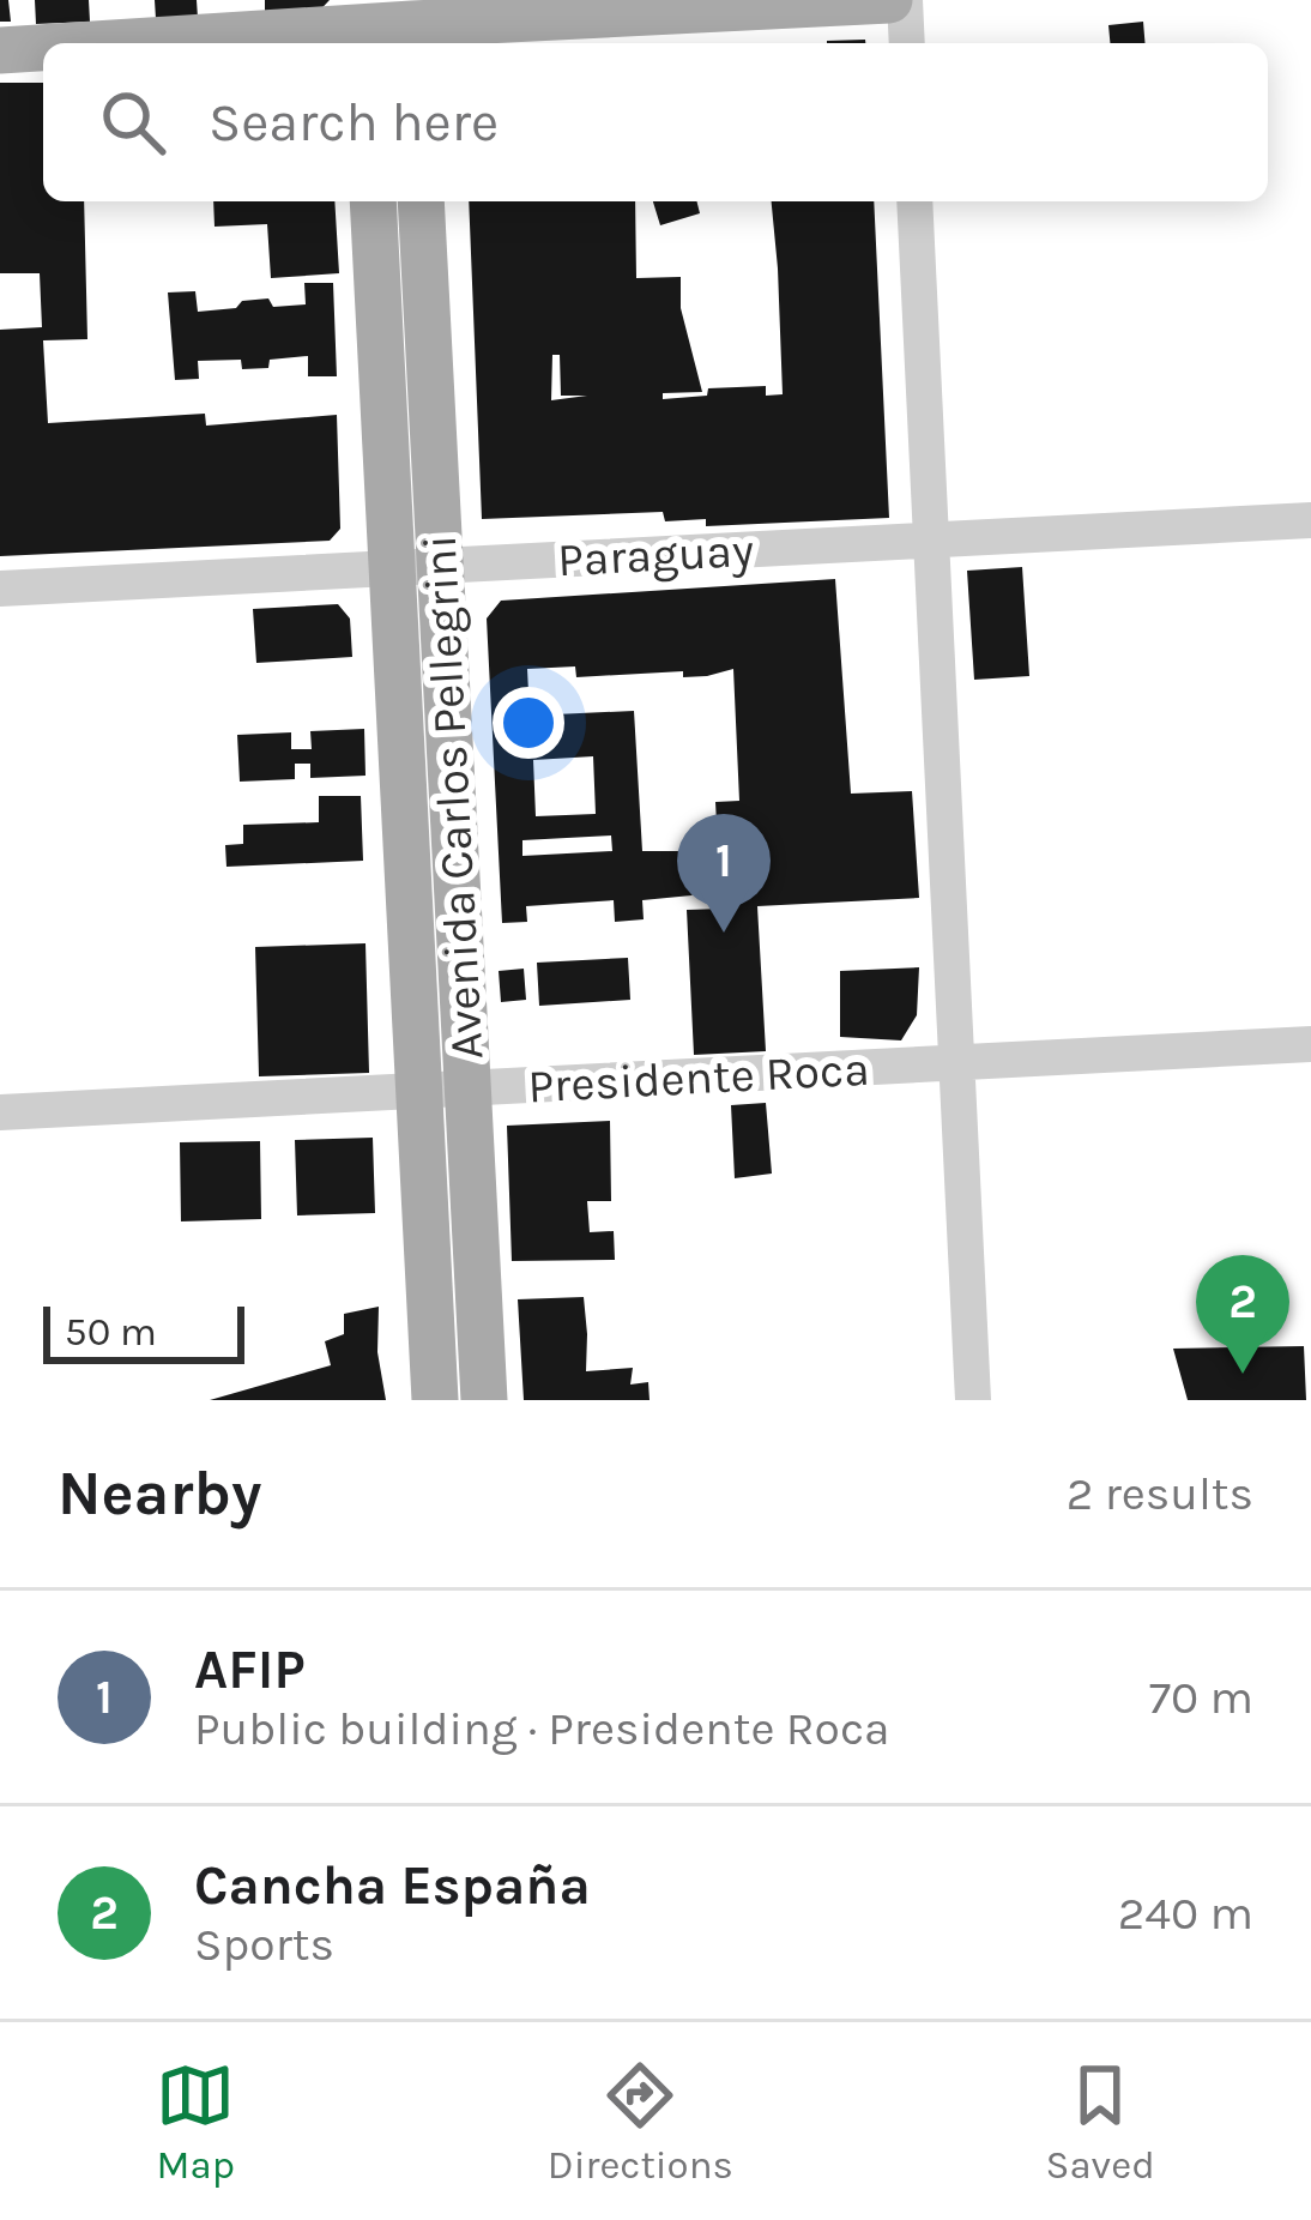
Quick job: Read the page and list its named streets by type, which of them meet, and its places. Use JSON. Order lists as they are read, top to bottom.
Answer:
{
  "streets": {
    "main road": ["Avenida Carlos Pellegrini"],
    "street": ["Paraguay", "Presidente Roca"]
  },
  "crossings": [
    ["Paraguay", "Avenida Carlos Pellegrini"],
    ["Avenida Carlos Pellegrini", "Presidente Roca"]
  ],
  "scale_bar": "50 m",
  "page": {
    "search": "Search here",
    "pins": ["1", "2"],
    "scale": "50 m",
    "heading": ["Nearby", "2 results"],
    "list": [
      {
        "mark": "1",
        "name": "AFIP",
        "note": "Public building · Presidente Roca",
        "value": "70 m"
      },
      {
        "mark": "2",
        "name": "Cancha España",
        "note": "Sports",
        "value": "240 m"
      }
    ],
    "nav": ["Map", "Directions", "Saved"]
  }
}
